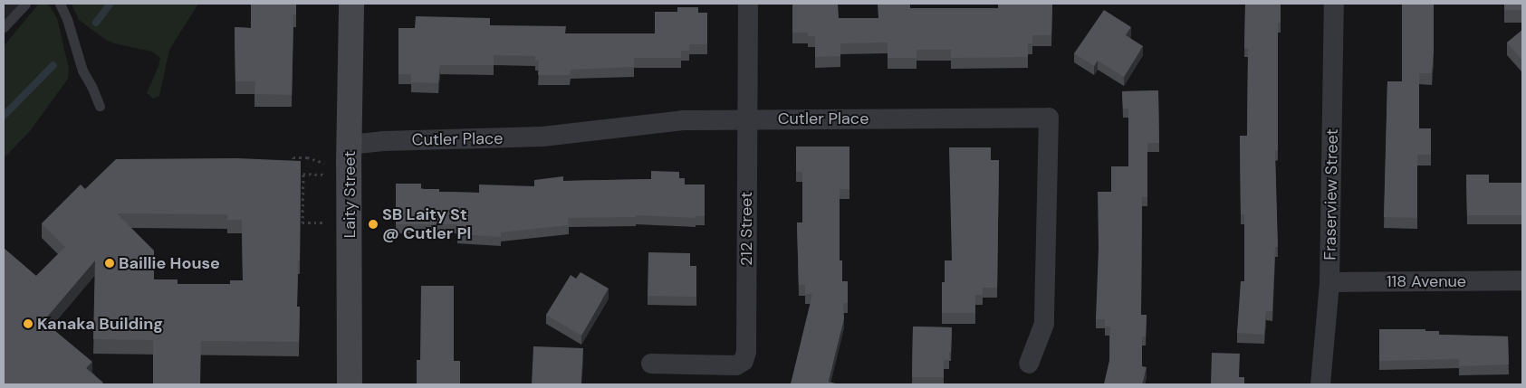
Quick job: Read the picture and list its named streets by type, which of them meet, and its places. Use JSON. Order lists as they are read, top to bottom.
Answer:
{
  "streets": {
    "street": [
      "Cutler Place",
      "Laity Street",
      "Fraserview Street",
      "212 Street",
      "118 Avenue"
    ]
  },
  "crossings": [
    ["Cutler Place", "Laity Street"],
    ["Cutler Place", "212 Street"],
    ["Fraserview Street", "118 Avenue"]
  ],
  "places": ["SB Laity St @ Cutler Pl", "Baillie House", "Kanaka Building"]
}
